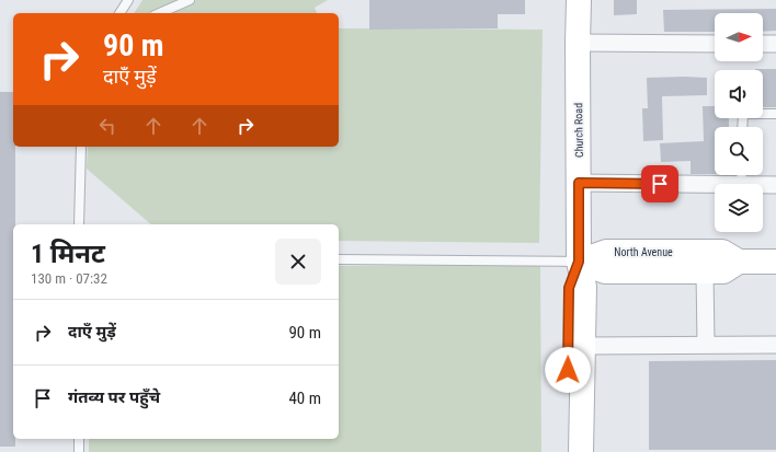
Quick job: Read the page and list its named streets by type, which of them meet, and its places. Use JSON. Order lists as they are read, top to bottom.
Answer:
{
  "streets": {
    "street": ["Church Road", "North Avenue"]
  },
  "crossings": [
    ["Church Road", "North Avenue"]
  ],
  "north": "right",
  "page": {
    "turn": ["90 m", "दाएँ मुड़ें"],
    "heading": ["1 मिनट", "130 m · 07:32"],
    "list": [
      {
        "name": "दाएँ मुड़ें",
        "value": "90 m"
      },
      {
        "name": "गंतव्य पर पहुँचे",
        "value": "40 m"
      }
    ]
  }
}
